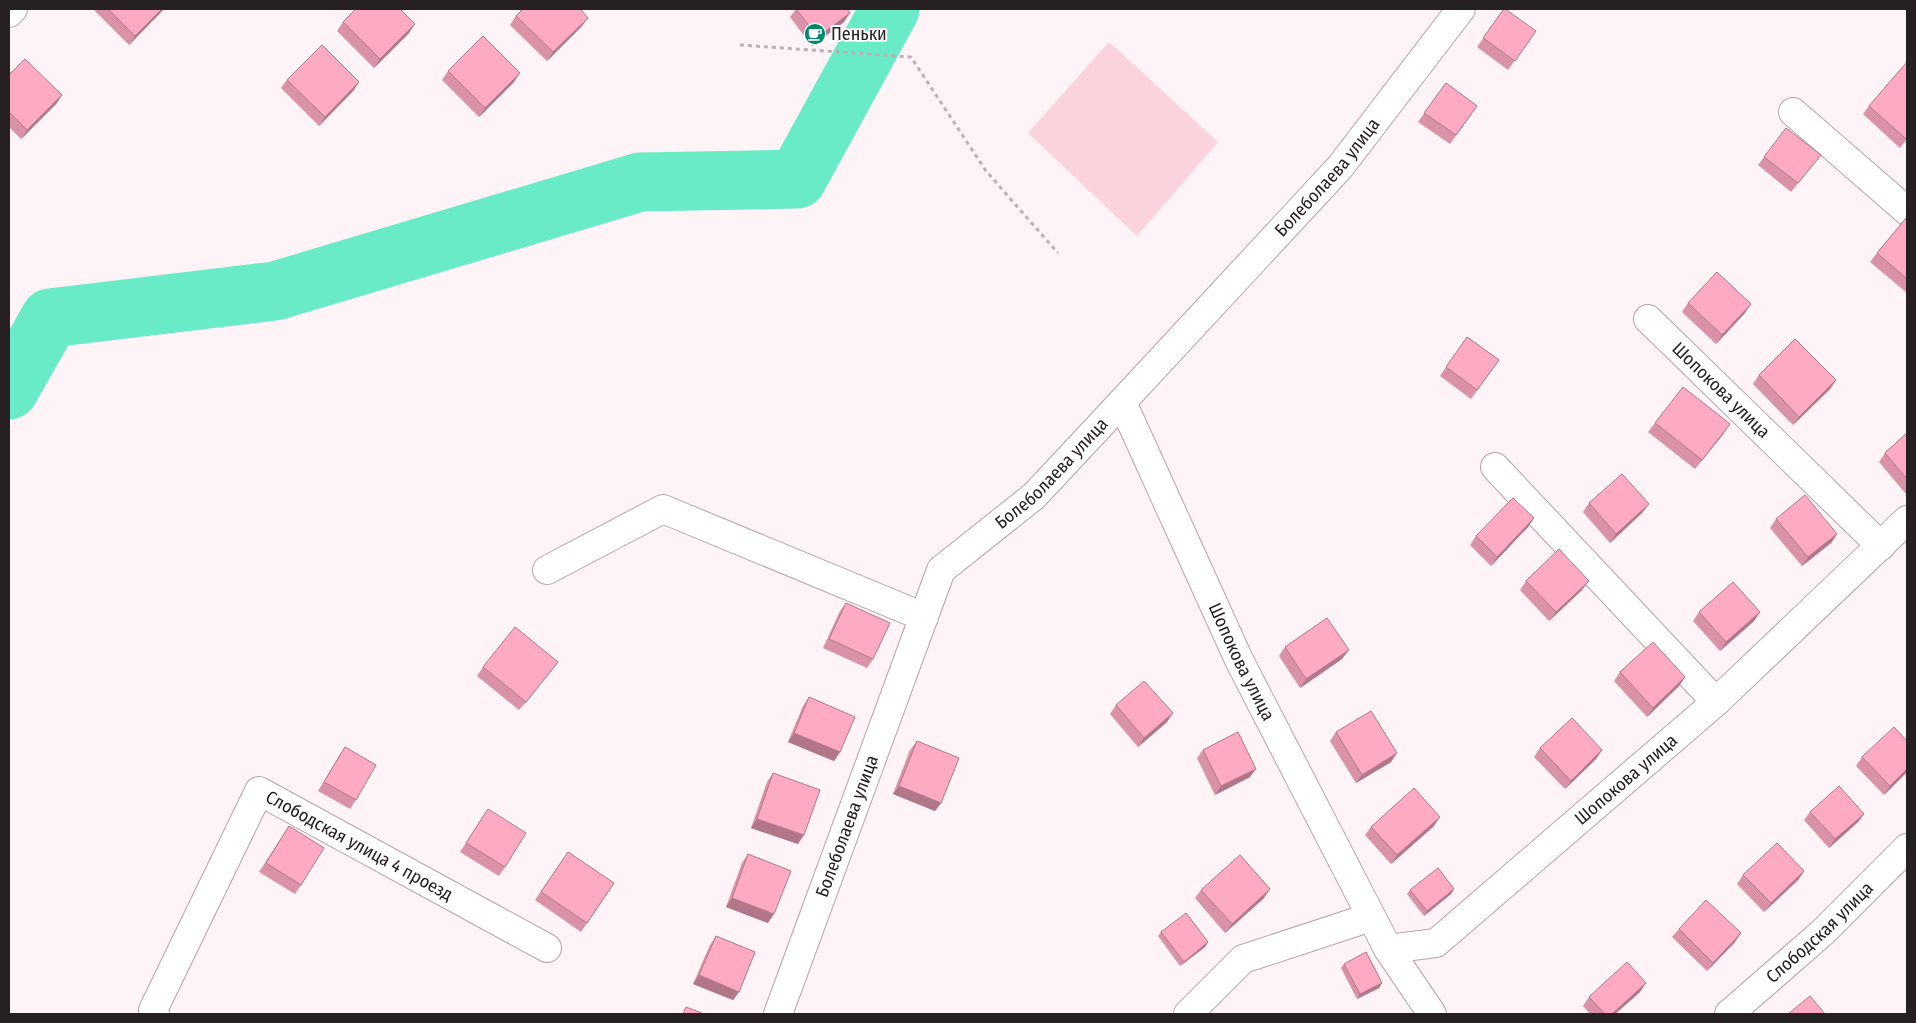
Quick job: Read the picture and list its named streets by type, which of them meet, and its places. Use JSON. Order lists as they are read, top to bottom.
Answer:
{
  "streets": {
    "street": [
      "Болеболаева улица",
      "Шопокова улица",
      "Слободская улица 4 проезд",
      "Слободская улица"
    ]
  },
  "crossings": [
    ["Болеболаева улица", "Шопокова улица"]
  ],
  "places": {
    "cafe": ["Пеньки"]
  }
}
